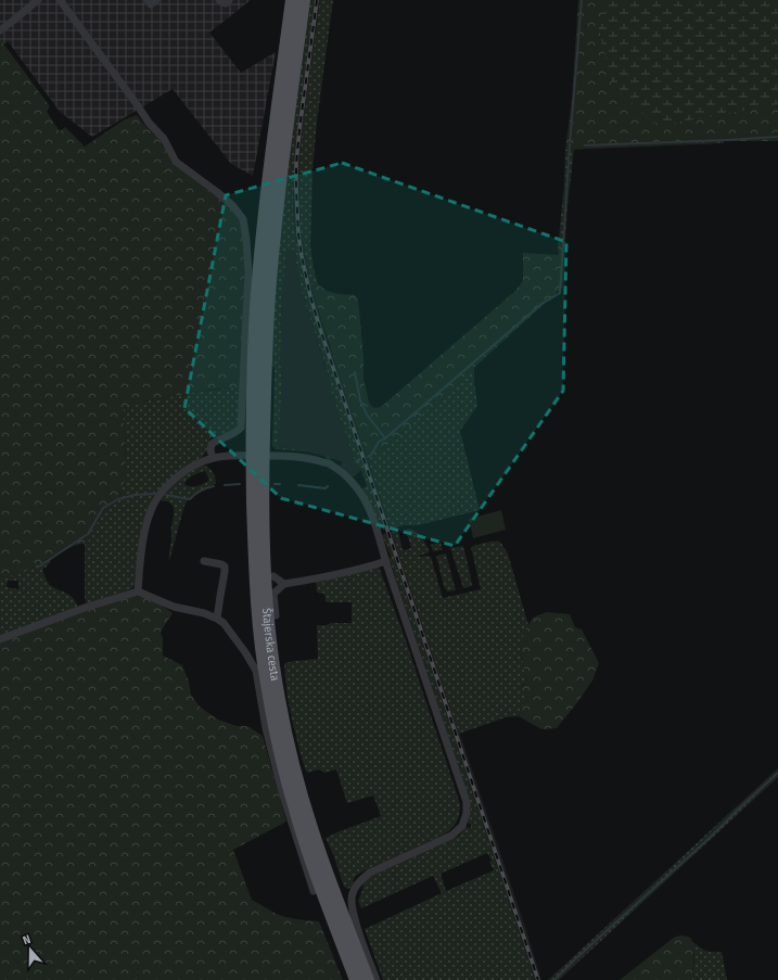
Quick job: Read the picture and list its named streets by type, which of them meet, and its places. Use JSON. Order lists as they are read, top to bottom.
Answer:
{
  "streets": {
    "main road": ["Štajerska cesta"]
  },
  "north": "top"
}
